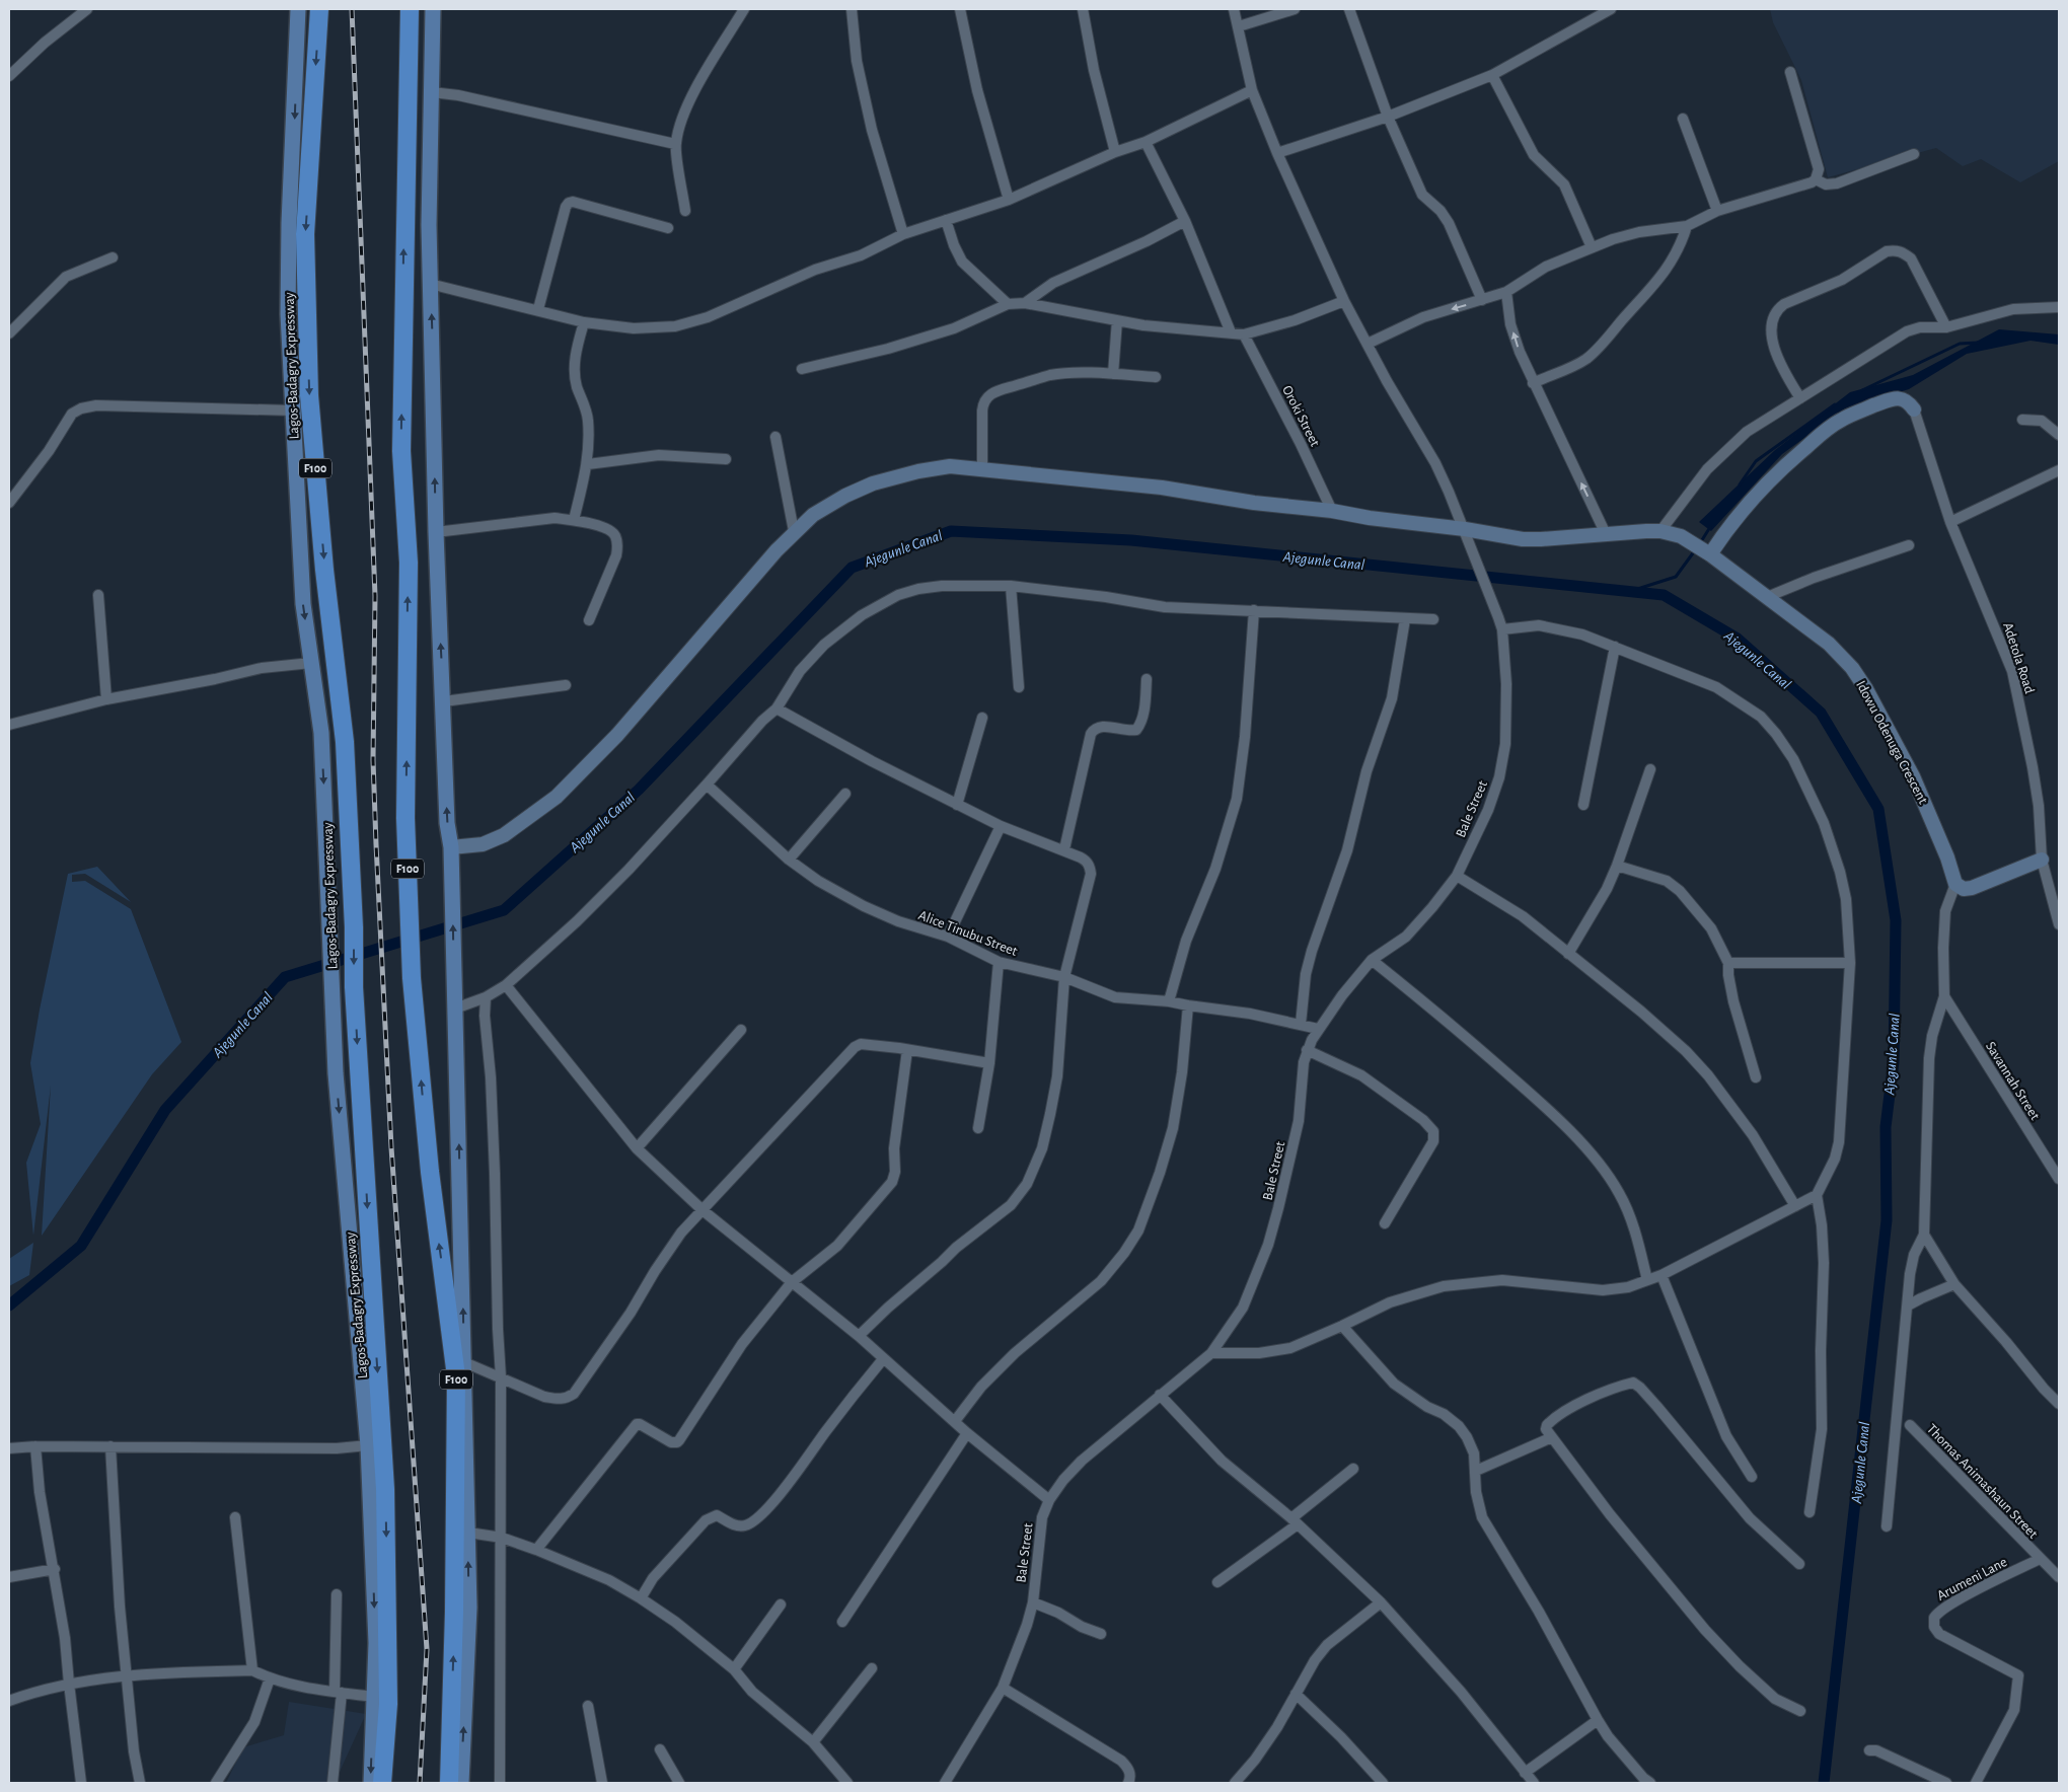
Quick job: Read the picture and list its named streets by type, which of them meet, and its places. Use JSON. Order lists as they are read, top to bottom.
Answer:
{
  "streets": {
    "highway": ["Lagos-Badagry Expressway", "F100"],
    "street": [
      "Oroki Street",
      "Adetola Road",
      "Idowu Odenuga Crescent",
      "Bale Street",
      "Alice Tinubu Street",
      "Savannah Street",
      "Thomas Animashaun Street",
      "Arumeni Lane"
    ]
  },
  "crossings": [
    ["Oroki Street", "Idowu Odenuga Crescent"],
    ["Idowu Odenuga Crescent", "Bale Street"],
    ["Bale Street", "Alice Tinubu Street"],
    ["Thomas Animashaun Street", "Arumeni Lane"]
  ],
  "water": ["Ajegunle Canal"]
}
